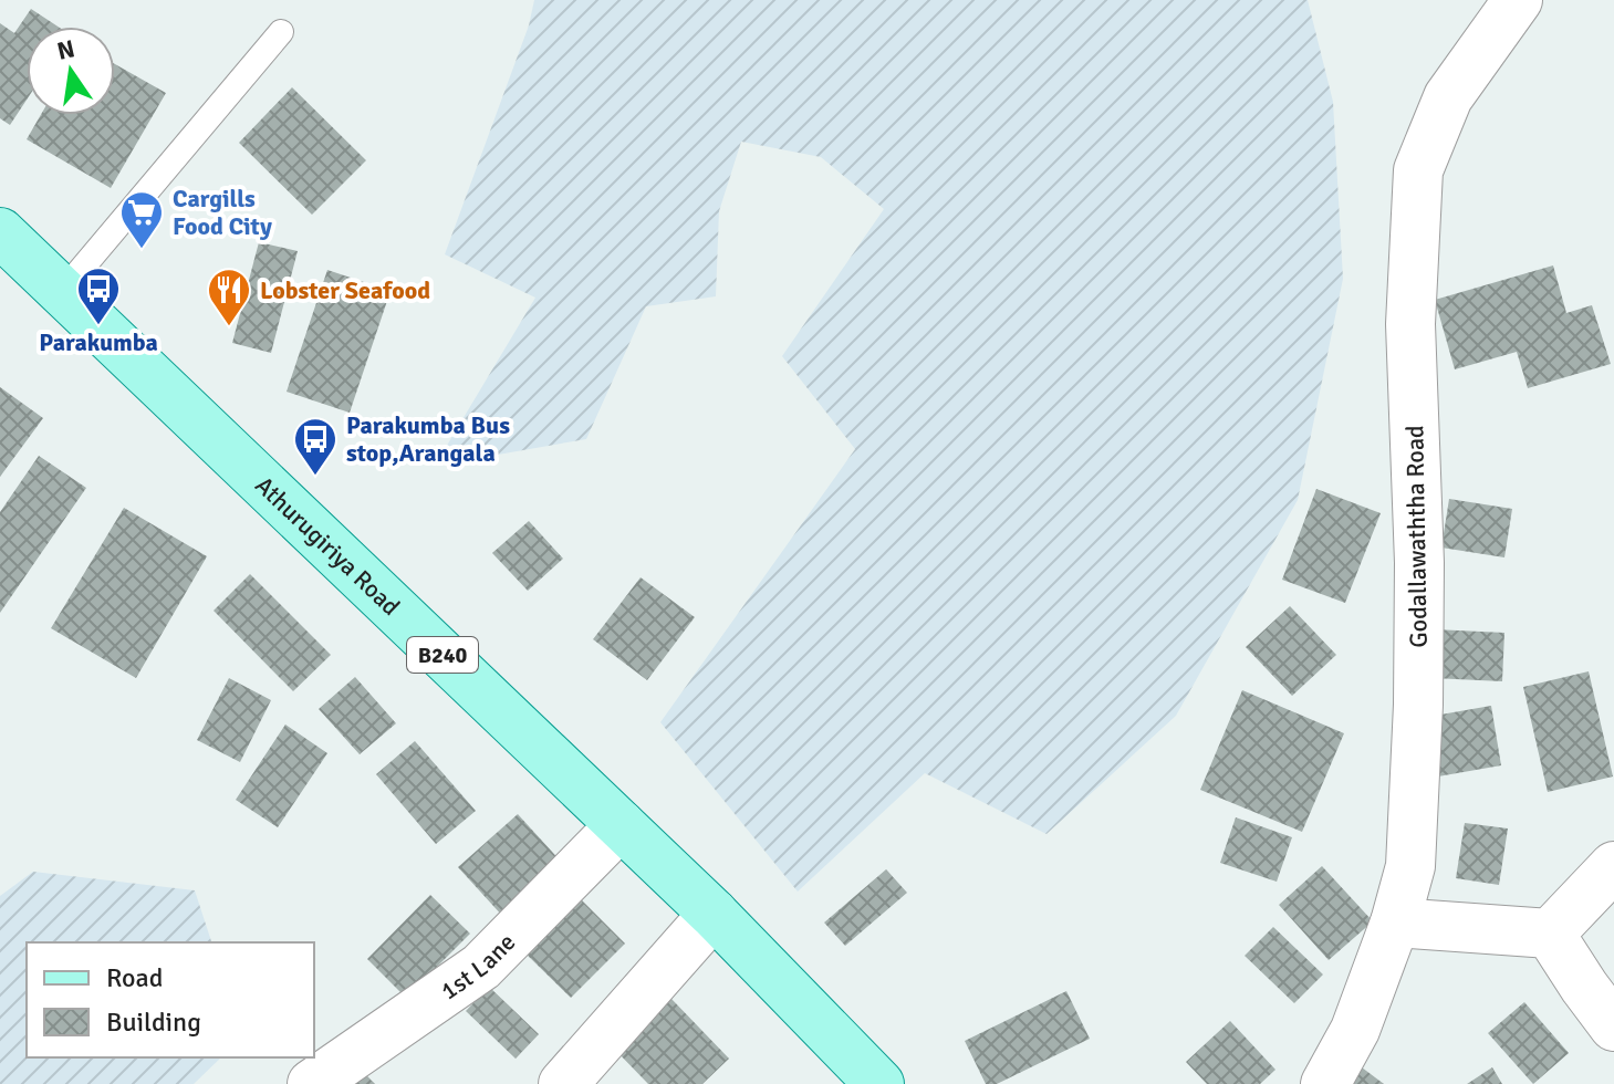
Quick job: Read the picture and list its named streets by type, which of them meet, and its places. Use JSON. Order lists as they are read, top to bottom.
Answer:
{
  "streets": {
    "main road": ["Athurugiriya Road", "B240"],
    "street": ["Godallawaththa Road", "1st Lane"]
  },
  "crossings": [
    ["Athurugiriya Road", "1st Lane"]
  ],
  "places": {
    "supermarket": ["Cargills Food City"],
    "bus stop": ["Parakumba", "Parakumba Bus stop,Arangala"],
    "restaurant": ["Lobster Seafood"]
  },
  "legend": ["Road", "Building"],
  "north": "top"
}
